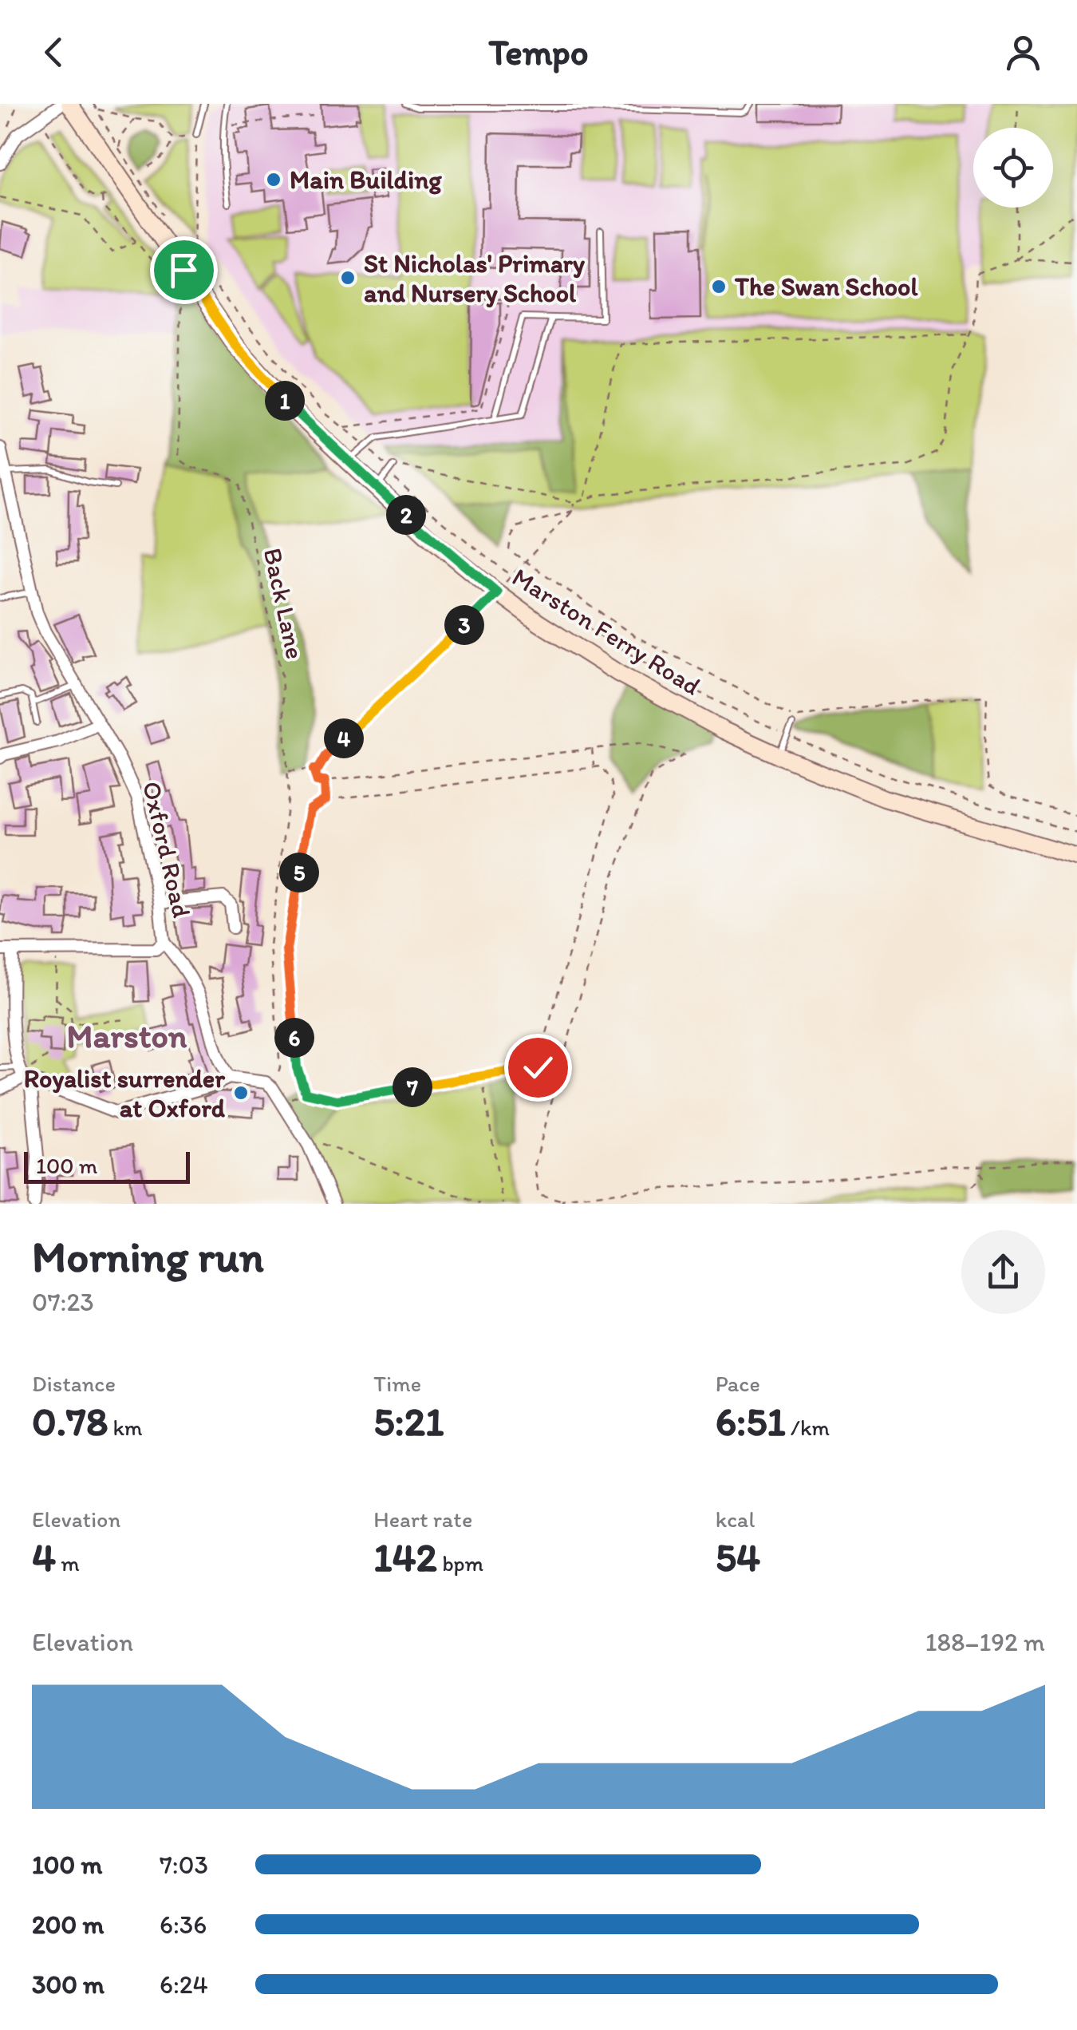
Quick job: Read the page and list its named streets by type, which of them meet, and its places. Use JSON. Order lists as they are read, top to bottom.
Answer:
{
  "streets": {
    "main road": ["Marston Ferry Road"],
    "street": ["Oxford Road"],
    "path": ["Back Lane"]
  },
  "districts": ["Marston"],
  "places": [
    "Main Building",
    "St Nicholas' Primary and Nursery School",
    "The Swan School",
    "Royalist surrender at Oxford"
  ],
  "scale_bar": "100 m",
  "page": {
    "header": "Tempo",
    "pins": [
      "1",
      "2",
      "3",
      "4",
      "5",
      "6",
      "7"
    ],
    "scale": "100 m",
    "heading": ["Morning run", "07:23"],
    "stats": [
      ["Distance", "0.78 km"],
      ["Time", "5:21"],
      ["Pace", "6:51 /km"],
      ["Elevation", "4 m"],
      ["Heart rate", "142 bpm"],
      ["kcal", "54"]
    ],
    "chart": ["Elevation", "188–192 m"],
    "list": [
      {
        "name": "100 m",
        "note": "7:03"
      },
      {
        "name": "200 m",
        "note": "6:36"
      },
      {
        "name": "300 m",
        "note": "6:24"
      }
    ]
  }
}
